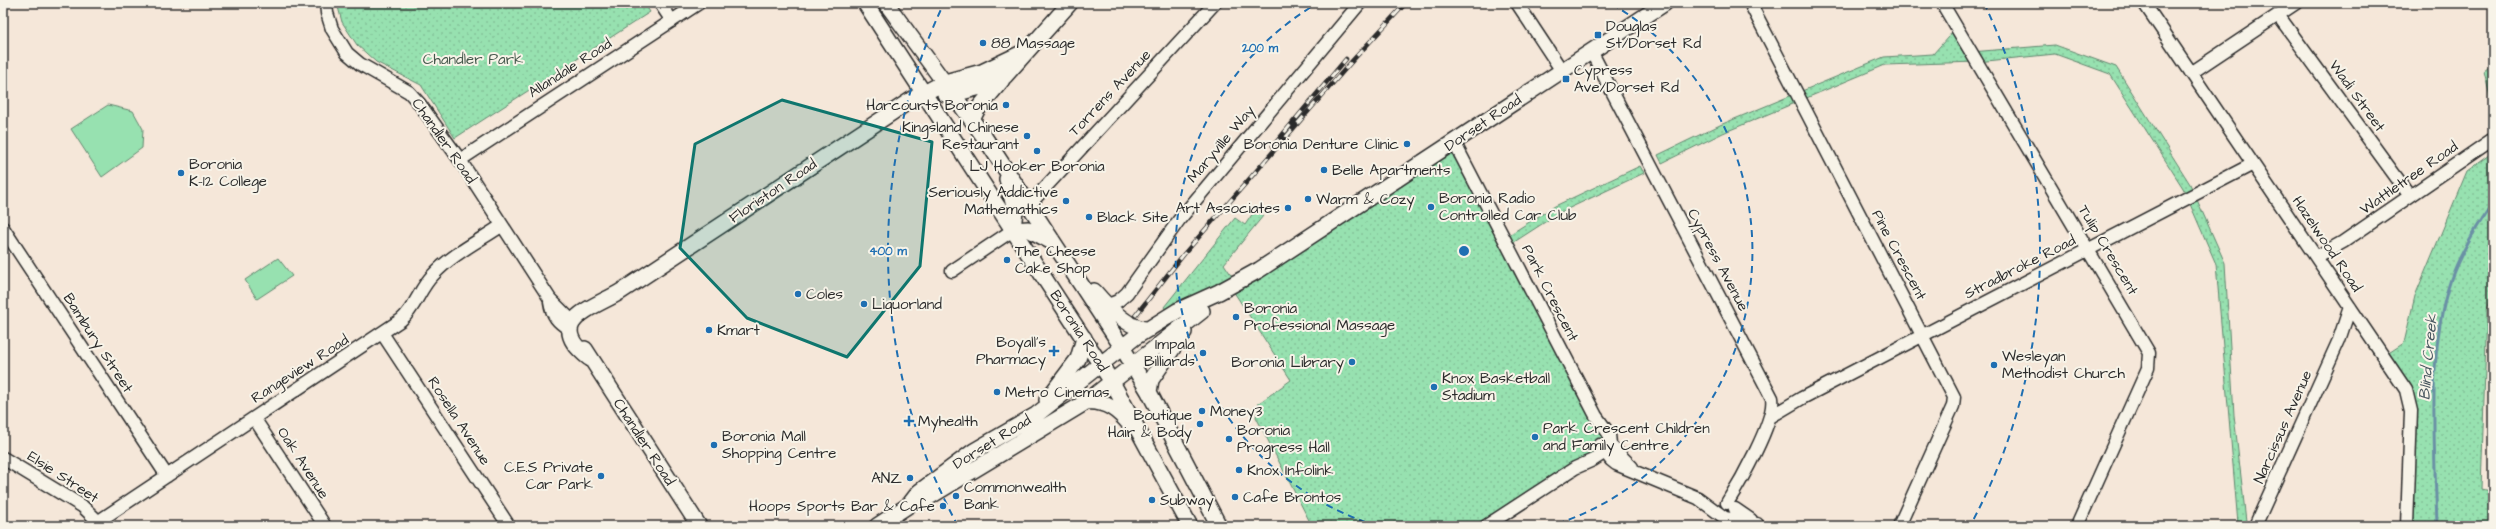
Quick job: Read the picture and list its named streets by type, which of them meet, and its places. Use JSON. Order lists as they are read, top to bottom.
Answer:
{
  "streets": {
    "main road": [
      "Dorset Road",
      "Chandler Road",
      "Floriston Road",
      "Boronia Road"
    ],
    "street": [
      "Allandale Road",
      "Torrens Avenue",
      "Wadi Street",
      "Maryville Way",
      "Wattletree Road",
      "Hazelwood Road",
      "Tulip Crescent",
      "Pine Crescent",
      "Cypress Avenue",
      "Stradbroke Road",
      "Park Crescent",
      "Bambury Street",
      "Rangeview Road",
      "Rosella Avenue",
      "Narcissus Avenue",
      "Oak Avenue",
      "Elsie Street"
    ]
  },
  "crossings": [
    ["Allandale Road", "Chandler Road"],
    ["Torrens Avenue", "Boronia Road"],
    ["Wadi Street", "Wattletree Road"],
    ["Dorset Road", "Cypress Avenue"],
    ["Dorset Road", "Park Crescent"],
    ["Dorset Road", "Boronia Road"],
    ["Chandler Road", "Floriston Road"],
    ["Chandler Road", "Rangeview Road"],
    ["Maryville Way", "Boronia Road"],
    ["Wattletree Road", "Hazelwood Road"],
    ["Floriston Road", "Boronia Road"],
    ["Hazelwood Road", "Stradbroke Road"],
    ["Hazelwood Road", "Narcissus Avenue"],
    ["Tulip Crescent", "Stradbroke Road"],
    ["Pine Crescent", "Stradbroke Road"],
    ["Cypress Avenue", "Stradbroke Road"],
    ["Bambury Street", "Rangeview Road"],
    ["Rangeview Road", "Rosella Avenue"],
    ["Rangeview Road", "Oak Avenue"],
    ["Rangeview Road", "Elsie Street"]
  ],
  "water": ["Blind Creek"],
  "parks": ["Chandler Park"],
  "places": {
    "transit": ["Douglas St/Dorset Rd", "Cypress Ave/Dorset Rd"],
    "other": [
      "88 Massage",
      "Harcourts Boronia",
      "Kingsland Chinese Restaurant",
      "Boronia Denture Clinic",
      "LJ Hooker Boronia",
      "Belle Apartments",
      "Boronia K-12 College",
      "Warm & Cozy",
      "Seriously Addictive Mathemathics",
      "Boronia Radio Controlled Car Club",
      "Art Associates",
      "Black Site",
      "The Cheese Cake Shop",
      "Coles",
      "Liquorland",
      "Boronia Professional Massage",
      "Kmart",
      "Impala Billiards",
      "Boronia Library",
      "Wesleyan Methodist Church",
      "Knox Basketball Stadium",
      "Metro Cinemas",
      "Money3",
      "Boutique Hair & Body",
      "Park Crescent Children and Family Centre",
      "Boronia Progress Hall",
      "Boronia Mall Shopping Centre",
      "Knox Infolink",
      "C.E.S Private Car Park",
      "ANZ",
      "Commonwealth Bank",
      "Cafe Brontos",
      "Subway",
      "Hoops Sports Bar & Cafe"
    ],
    "health": ["Boyall's Pharmacy", "Myhealth"]
  },
  "rings": ["200 m", "400 m"]
}
